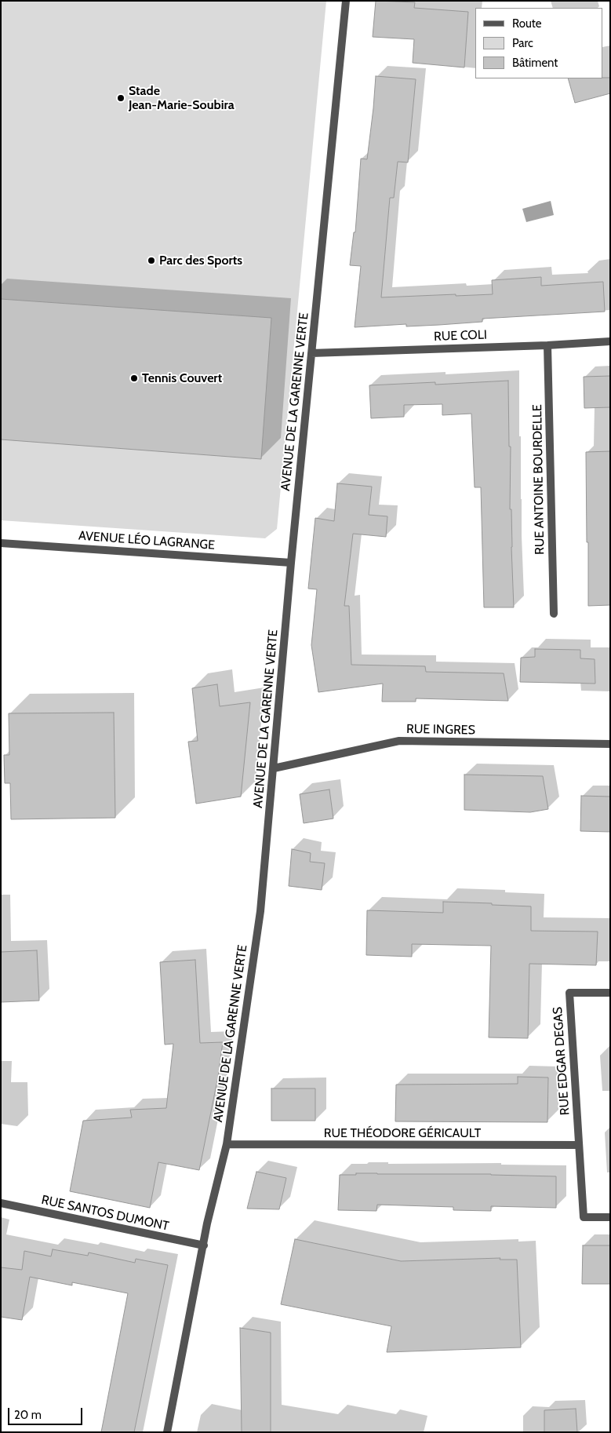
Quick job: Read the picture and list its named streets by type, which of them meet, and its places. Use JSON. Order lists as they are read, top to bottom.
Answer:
{
  "streets": {
    "street": [
      "RUE COLI",
      "AVENUE DE LA GARENNE VERTE",
      "RUE ANTOINE BOURDELLE",
      "AVENUE LÉO LAGRANGE",
      "RUE INGRES",
      "RUE EDGAR DEGAS",
      "RUE THÉODORE GÉRICAULT",
      "RUE SANTOS DUMONT"
    ]
  },
  "crossings": [
    ["RUE COLI", "AVENUE DE LA GARENNE VERTE"],
    ["RUE COLI", "RUE ANTOINE BOURDELLE"],
    ["AVENUE DE LA GARENNE VERTE", "AVENUE LÉO LAGRANGE"],
    ["AVENUE DE LA GARENNE VERTE", "RUE INGRES"],
    ["AVENUE DE LA GARENNE VERTE", "RUE THÉODORE GÉRICAULT"],
    ["AVENUE DE LA GARENNE VERTE", "RUE SANTOS DUMONT"],
    ["RUE EDGAR DEGAS", "RUE THÉODORE GÉRICAULT"]
  ],
  "places": ["Stade Jean-Marie-Soubira", "Parc des Sports", "Tennis Couvert"],
  "legend": ["Route", "Parc", "Bâtiment"],
  "scale_bar": "20 m"
}
